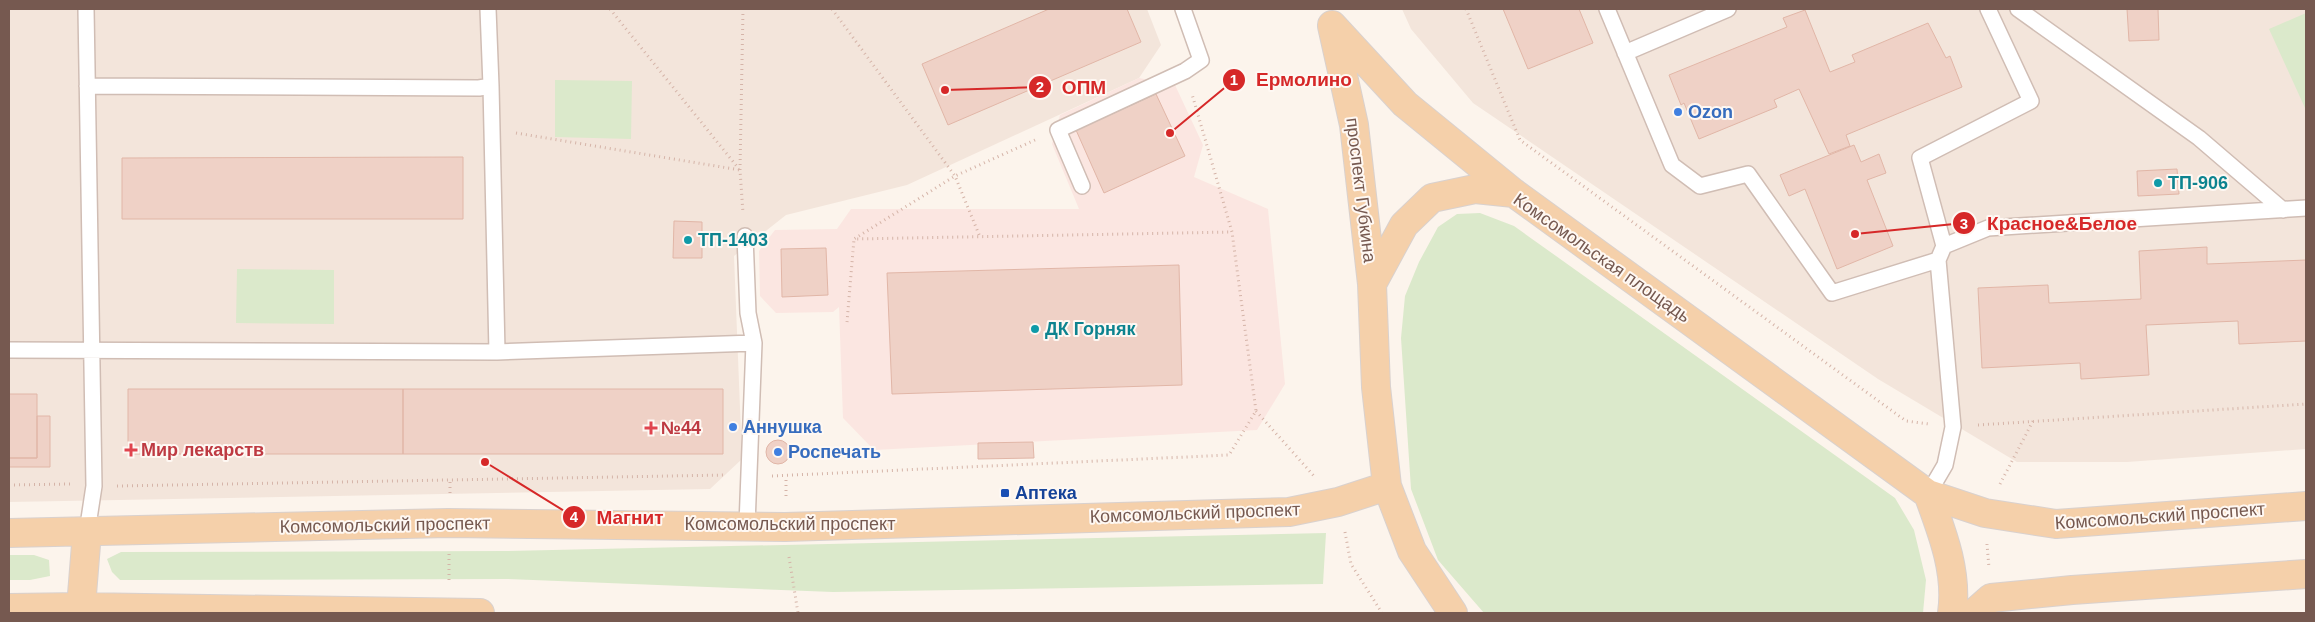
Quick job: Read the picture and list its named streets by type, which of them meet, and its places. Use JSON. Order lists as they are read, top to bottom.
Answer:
{
  "streets": {
    "main road": ["проспект Губкина", "Комсомольская площадь", "Комсомольский проспект"]
  },
  "crossings": [
    ["проспект Губкина", "Комсомольская площадь"],
    ["Комсомольская площадь", "Комсомольский проспект"]
  ],
  "places": {
    "other": [
      "ОПМ",
      "Ozon",
      "Ермолино",
      "ТП-906",
      "Красное&Белое",
      "ТП-1403",
      "ДК Горняк",
      "Аннушка",
      "Роспечать",
      "Магнит"
    ],
    "health": ["№44", "Мир лекарств"],
    "transit": ["Аптека"]
  }
}
